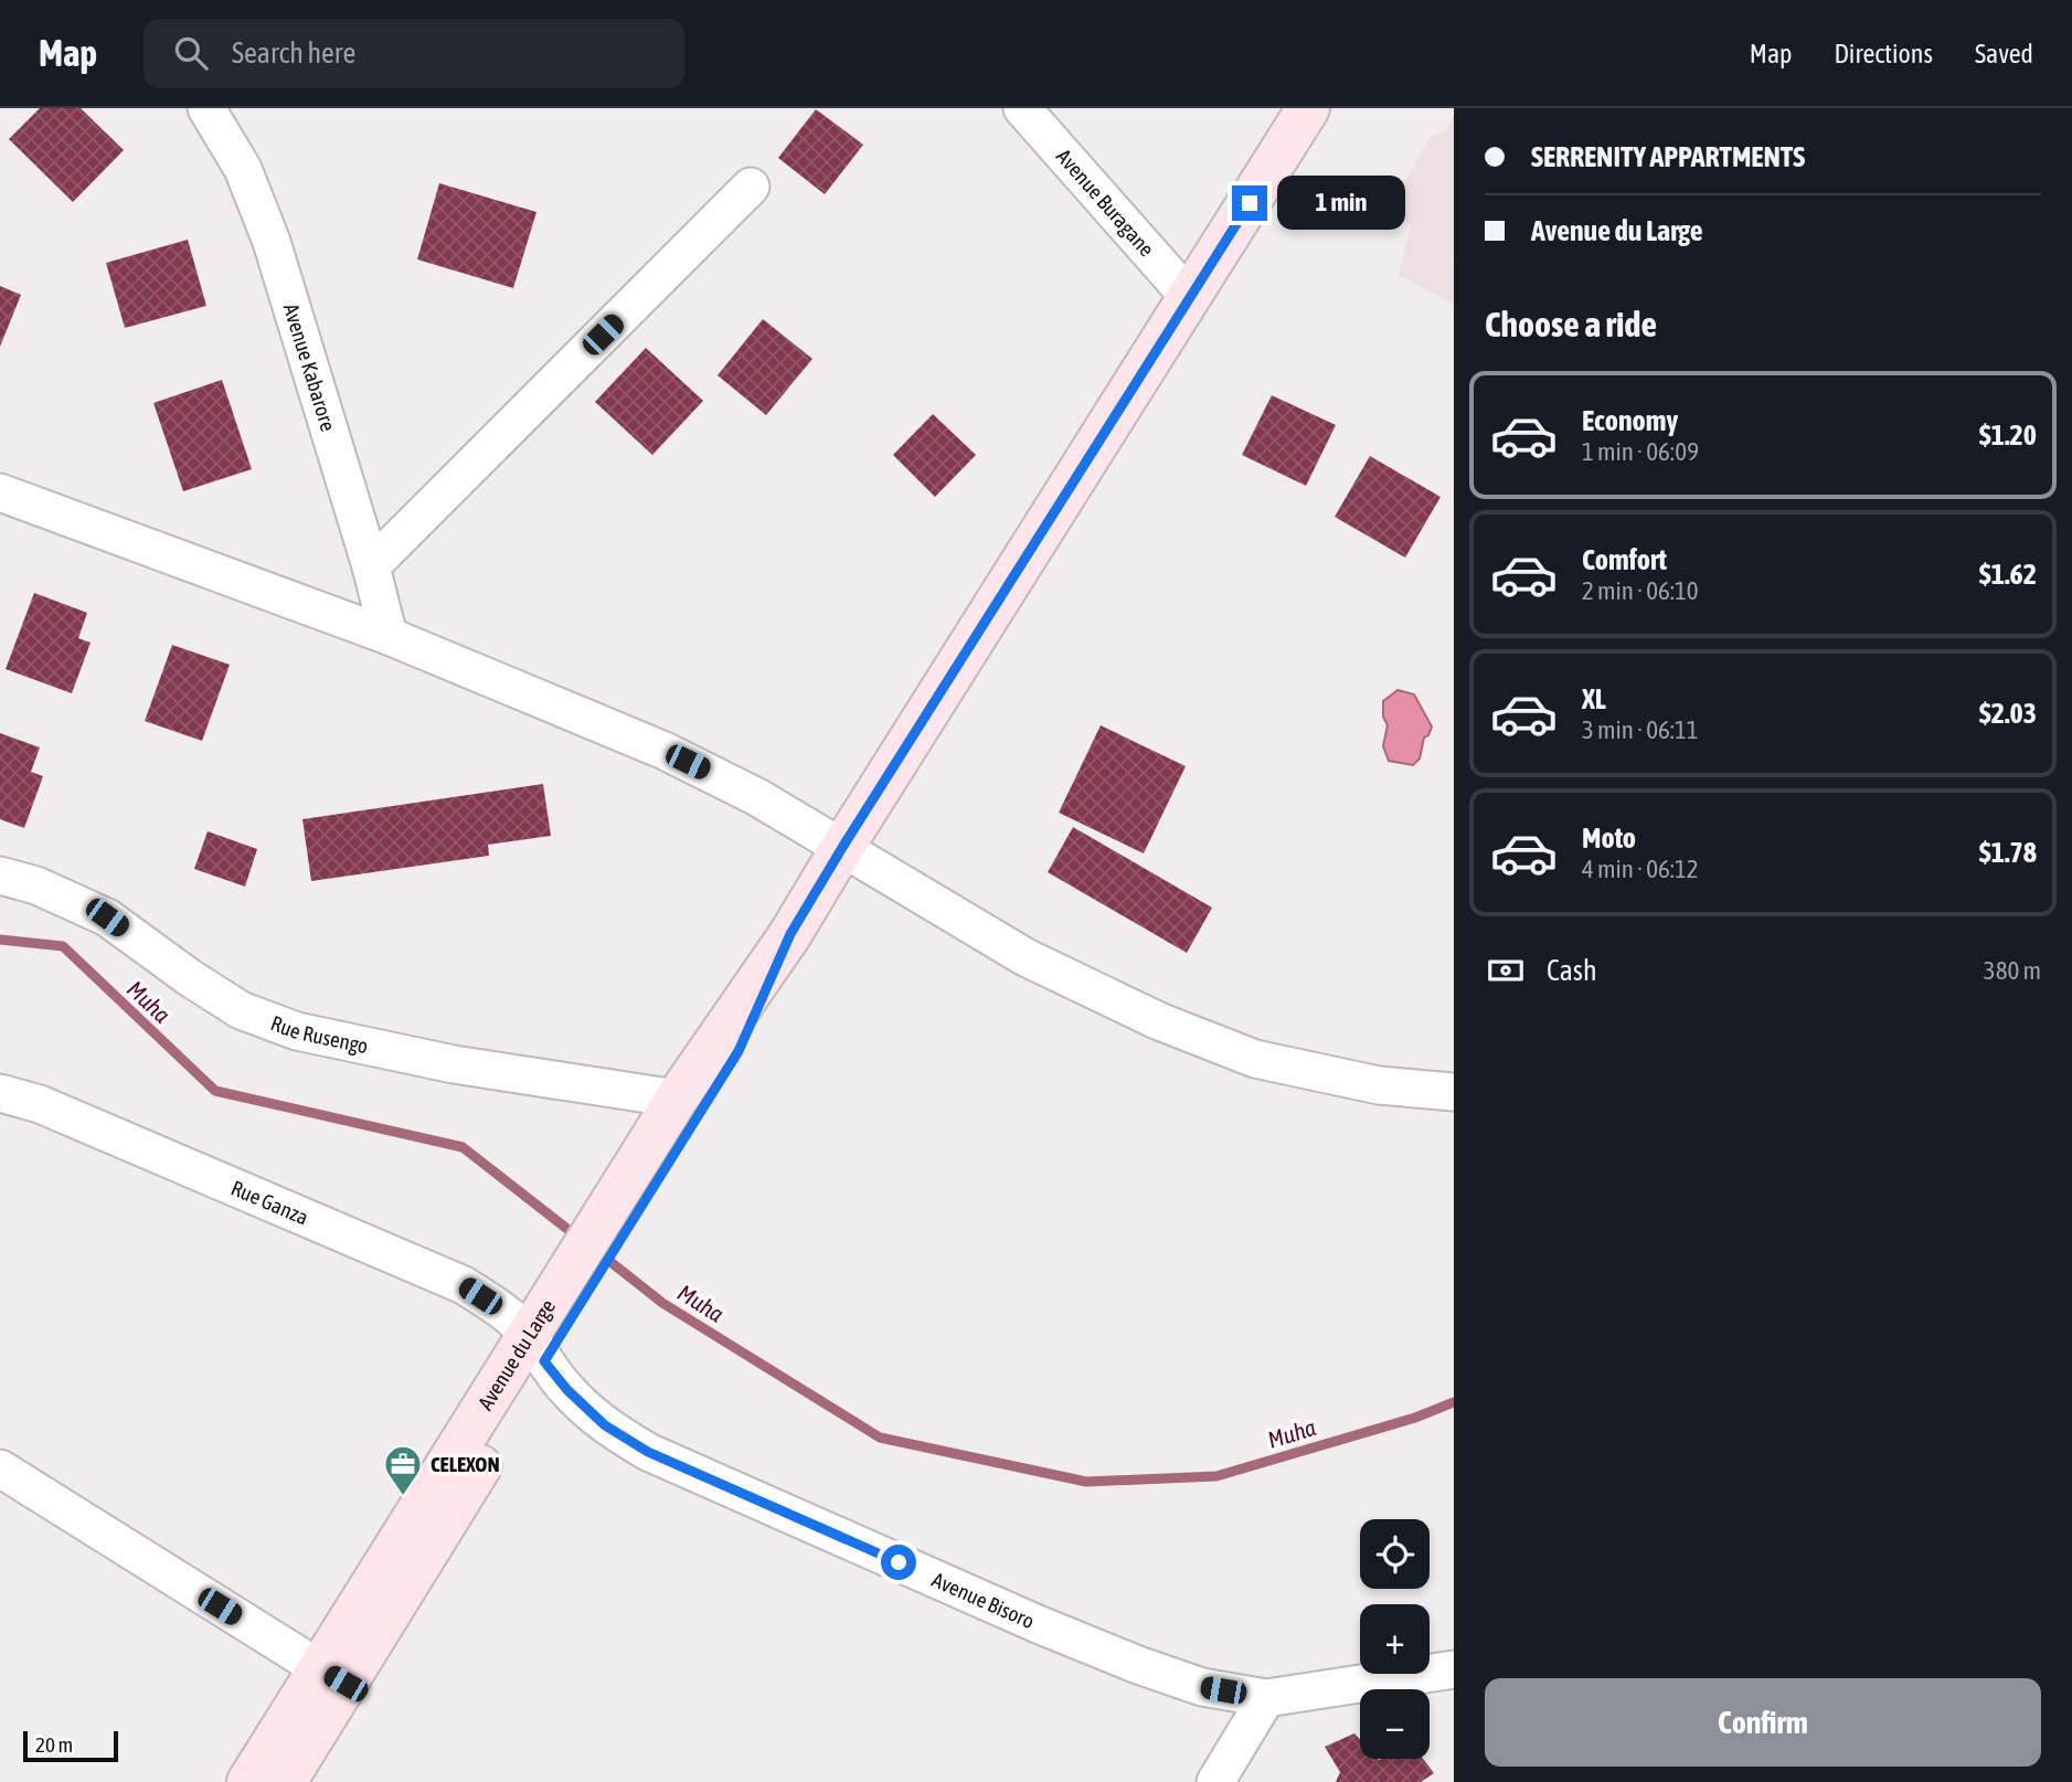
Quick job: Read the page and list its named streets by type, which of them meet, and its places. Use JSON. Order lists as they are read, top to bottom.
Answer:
{
  "streets": {
    "main road": ["Avenue du Large"],
    "street": [
      "Avenue Buragane",
      "Avenue Kabarore",
      "Rue Rusengo",
      "Rue Ganza",
      "Avenue Bisoro"
    ]
  },
  "crossings": [
    ["Avenue Buragane", "Avenue du Large"],
    ["Rue Rusengo", "Avenue du Large"],
    ["Rue Ganza", "Avenue du Large"],
    ["Rue Ganza", "Avenue Bisoro"],
    ["Avenue du Large", "Avenue Bisoro"]
  ],
  "water": ["Muha"],
  "places": {
    "office": ["CELEXON"]
  },
  "scale_bar": "20 m",
  "page": {
    "header": "Map",
    "search": "Search here",
    "nav": ["Map", "Directions", "Saved"],
    "banner": ["SERRENITY APPARTMENTS", "Avenue du Large"],
    "bubble": "1 min",
    "heading": "Choose a ride",
    "list": [
      {
        "name": "Economy",
        "note": "1 min · 06:09",
        "value": "$1.20"
      },
      {
        "name": "Comfort",
        "note": "2 min · 06:10",
        "value": "$1.62"
      },
      {
        "name": "XL",
        "note": "3 min · 06:11",
        "value": "$2.03"
      },
      {
        "name": "Moto",
        "note": "4 min · 06:12",
        "value": "$1.78"
      }
    ],
    "pay": ["Cash", "380 m"],
    "map_buttons": ["+", "−"],
    "buttons": "Confirm",
    "scale": "20 m"
  }
}
